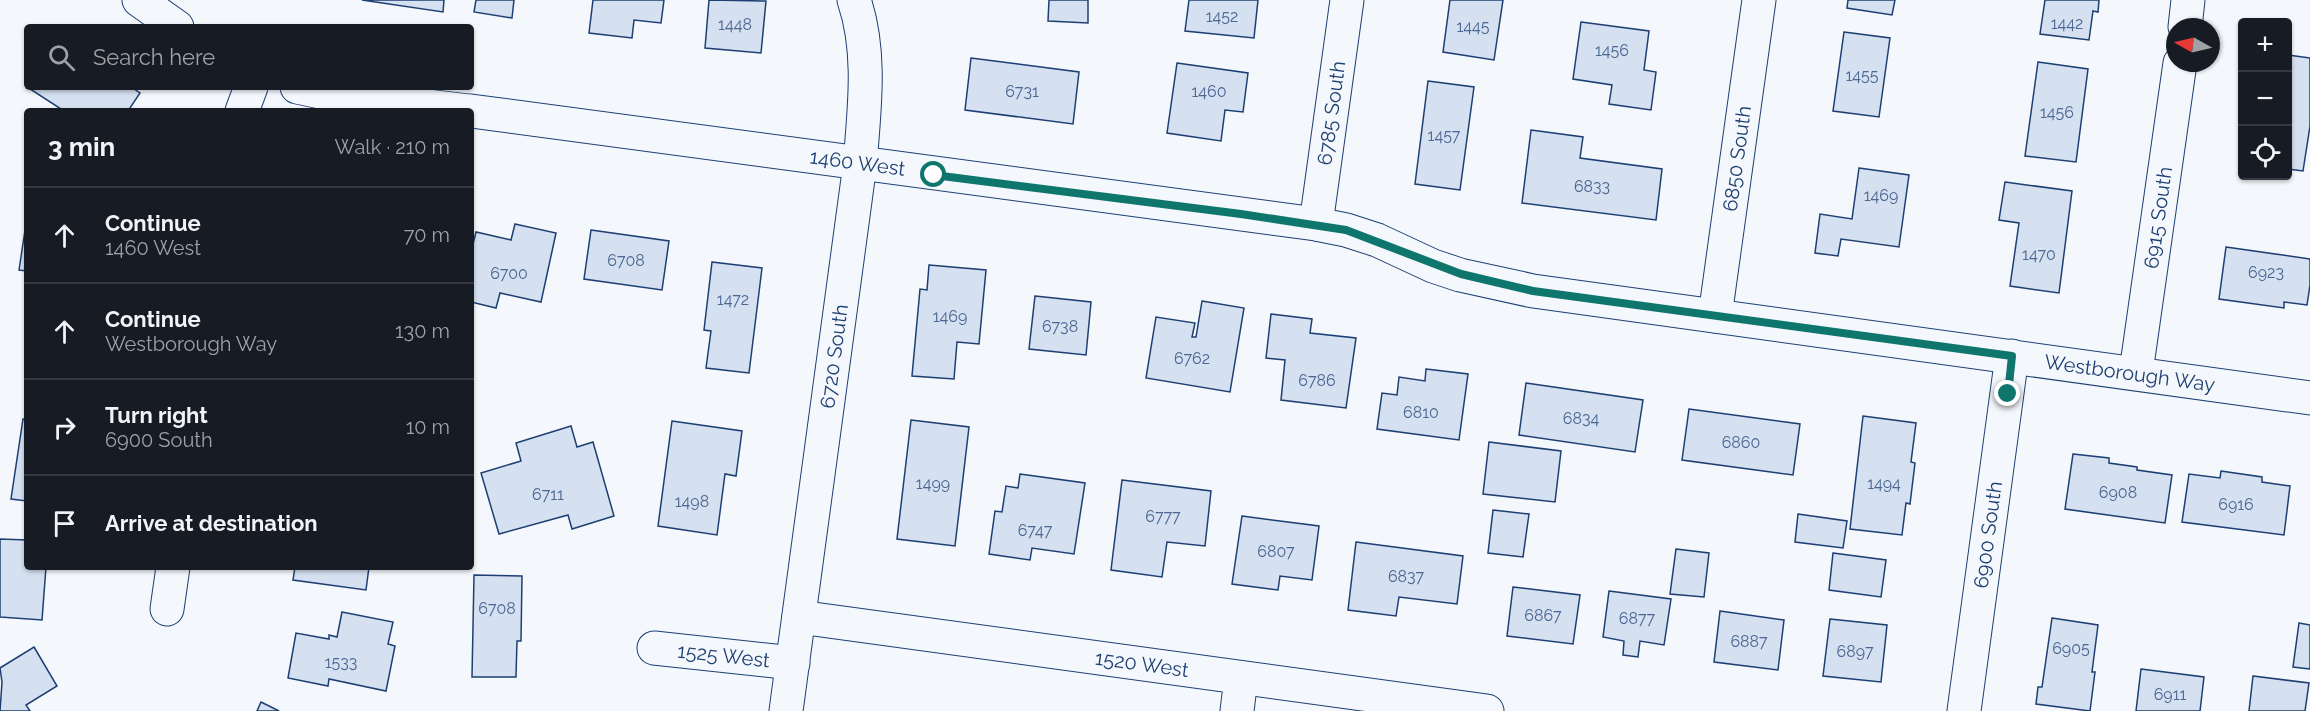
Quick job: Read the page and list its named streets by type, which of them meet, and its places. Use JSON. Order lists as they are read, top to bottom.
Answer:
{
  "streets": {
    "street": [
      "6785 South",
      "6850 South",
      "1460 West",
      "6915 South",
      "6720 South",
      "Westborough Way",
      "6900 South",
      "1525 West",
      "1520 West"
    ]
  },
  "crossings": [
    ["6785 South", "1460 West"],
    ["6785 South", "Westborough Way"],
    ["6850 South", "Westborough Way"],
    ["1460 West", "6720 South"],
    ["1460 West", "Westborough Way"],
    ["6915 South", "Westborough Way"],
    ["6720 South", "1525 West"],
    ["6720 South", "1520 West"],
    ["Westborough Way", "6900 South"]
  ],
  "house_numbers": [
    "1452",
    "1442",
    "1448",
    "1445",
    "1456",
    "1455",
    "6731",
    "1460",
    "1456",
    "1457",
    "6833",
    "1469",
    "1470",
    "6708",
    "6923",
    "6700",
    "1472",
    "1469",
    "6738",
    "6762",
    "6786",
    "6810",
    "6834",
    "6860",
    "1499",
    "1494",
    "6908",
    "6711",
    "1498",
    "6916",
    "6777",
    "6747",
    "6807",
    "6837",
    "6708",
    "6867",
    "6877",
    "6887",
    "6905",
    "6897",
    "1533",
    "6911"
  ],
  "north": "left",
  "page": {
    "map_buttons": ["+", "−"],
    "search": "Search here",
    "heading": ["3 min", "Walk · 210 m"],
    "list": [
      ["Continue", "1460 West", "70 m"],
      ["Continue", "Westborough Way", "130 m"],
      ["Turn right", "6900 South", "10 m"],
      "Arrive at destination"
    ]
  }
}
